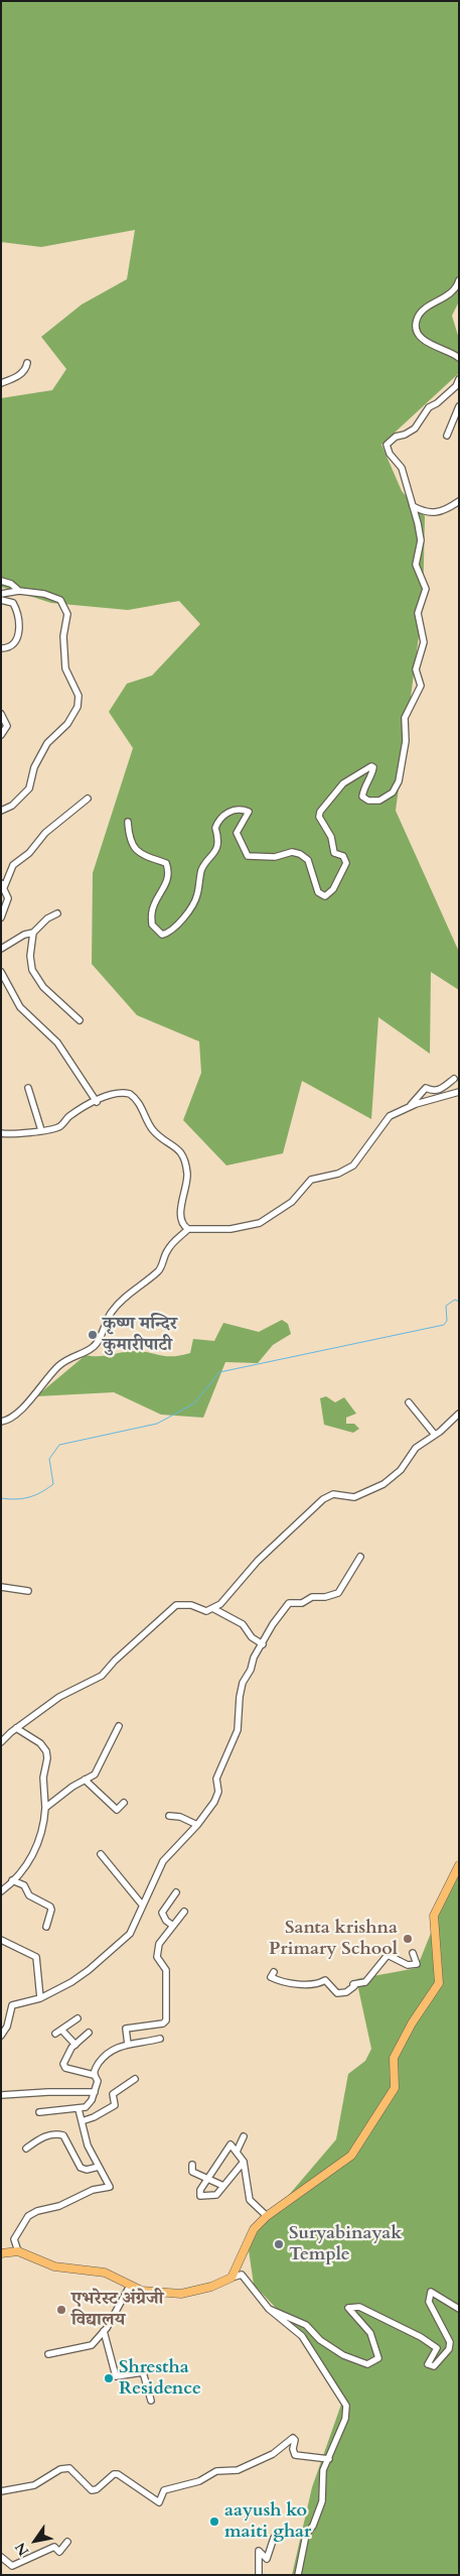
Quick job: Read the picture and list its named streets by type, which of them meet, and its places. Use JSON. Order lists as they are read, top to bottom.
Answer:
{
  "places": [
    "कृष्ण मन्दिर कुमारीपाटी",
    "Santa krishna Primary School",
    "Suryabinayak Temple",
    "एभरेस्ट अंग्रेजी विद्यालय",
    "Shrestha Residence",
    "aayush ko maiti ghar"
  ],
  "north": "bottom left"
}
